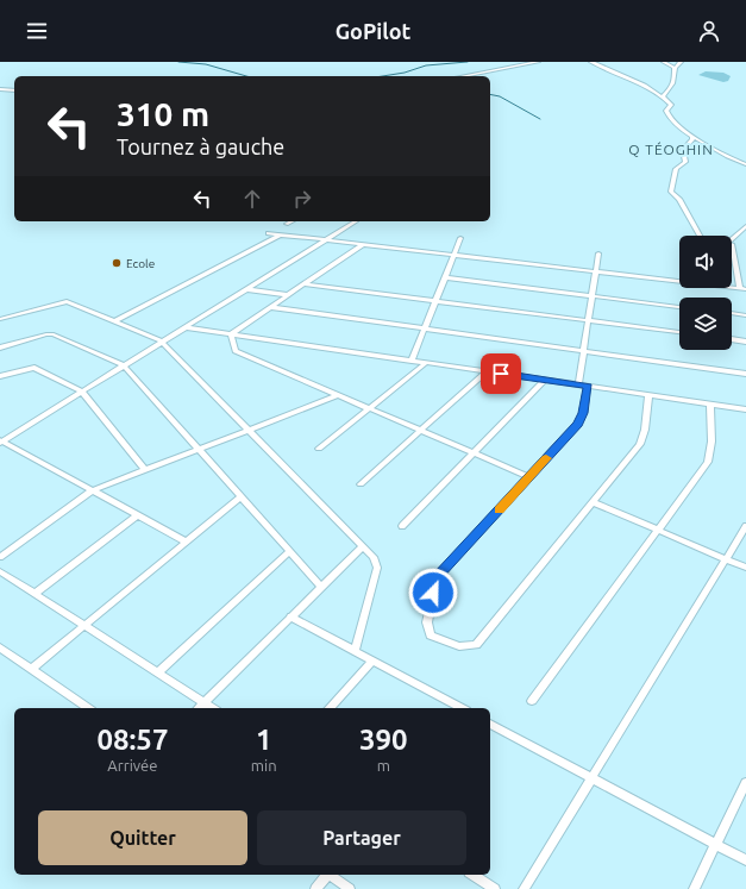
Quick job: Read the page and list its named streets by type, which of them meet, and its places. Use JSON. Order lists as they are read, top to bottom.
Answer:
{
  "districts": ["Q TÉOGHIN"],
  "places": ["Ecole"],
  "page": {
    "header": "GoPilot",
    "turn": ["310 m", "Tournez à gauche"],
    "eta": [
      "08:57",
      "Arrivée",
      "1",
      "min",
      "390",
      "m"
    ],
    "buttons": ["Quitter", "Partager"]
  }
}
